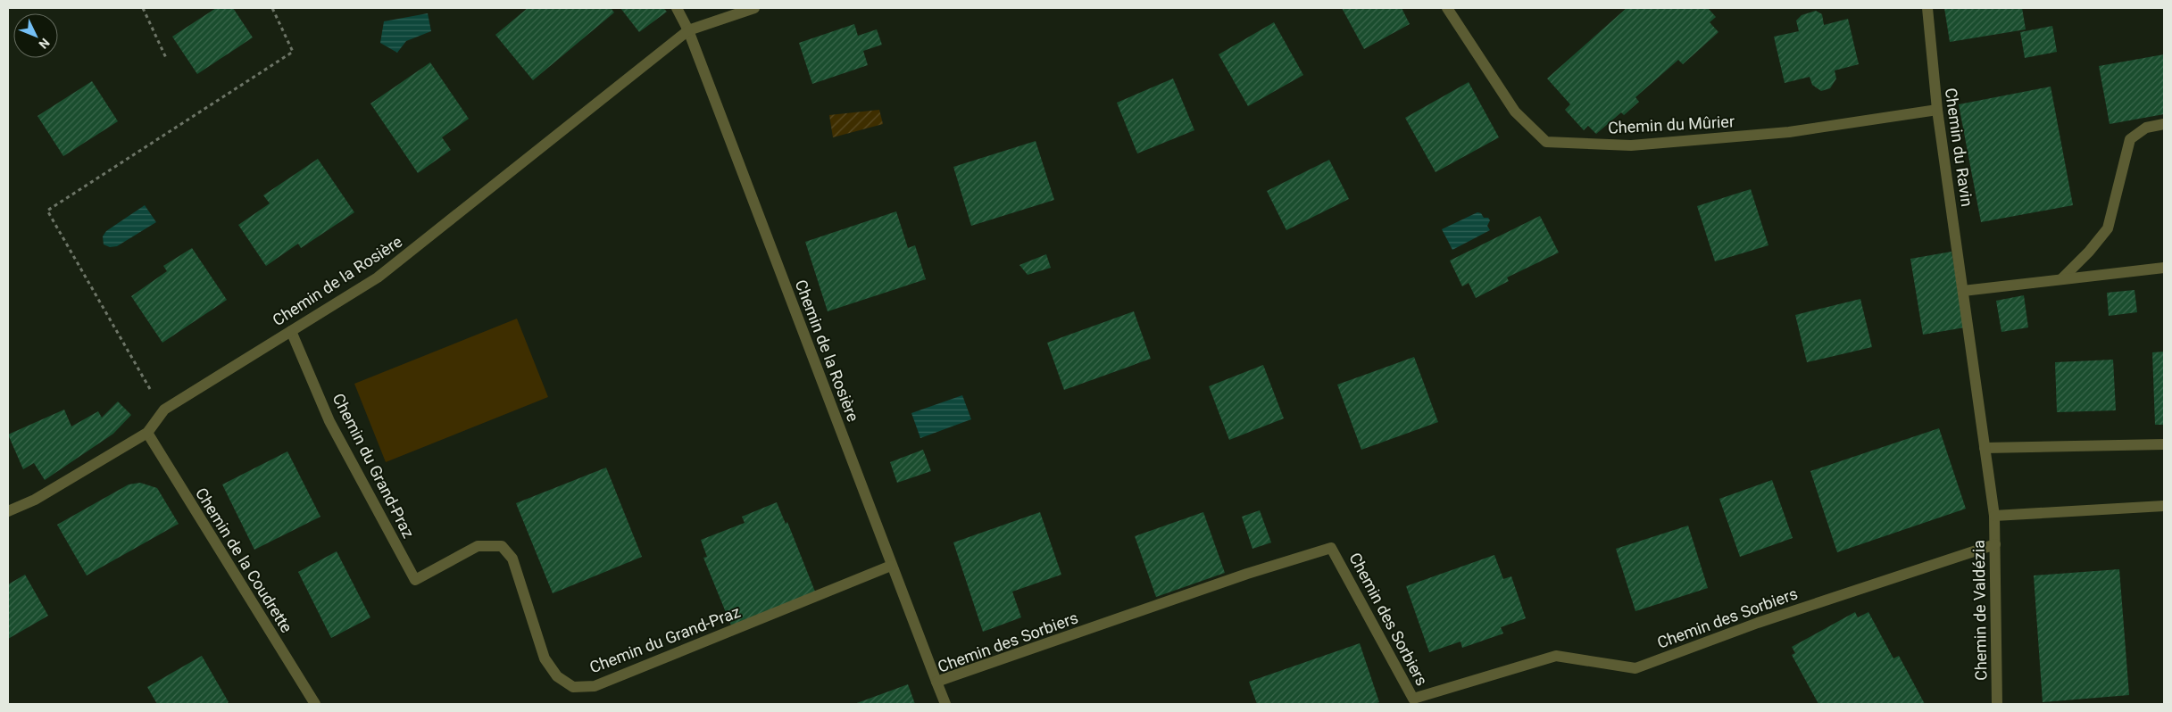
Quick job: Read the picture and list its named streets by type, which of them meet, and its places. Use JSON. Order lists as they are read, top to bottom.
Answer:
{
  "streets": {
    "street": [
      "Chemin du Mûrier",
      "Chemin du Ravin",
      "Chemin de la Rosière",
      "Chemin du Grand-Praz",
      "Chemin de la Coudrette",
      "Chemin de Valdézia",
      "Chemin des Sorbiers"
    ]
  },
  "crossings": [
    ["Chemin du Mûrier", "Chemin du Ravin"],
    ["Chemin du Ravin", "Chemin de Valdézia"],
    ["Chemin de la Rosière", "Chemin du Grand-Praz"],
    ["Chemin de la Rosière", "Chemin de la Coudrette"],
    ["Chemin de la Rosière", "Chemin des Sorbiers"],
    ["Chemin de Valdézia", "Chemin des Sorbiers"]
  ],
  "north": "bottom right"
}
